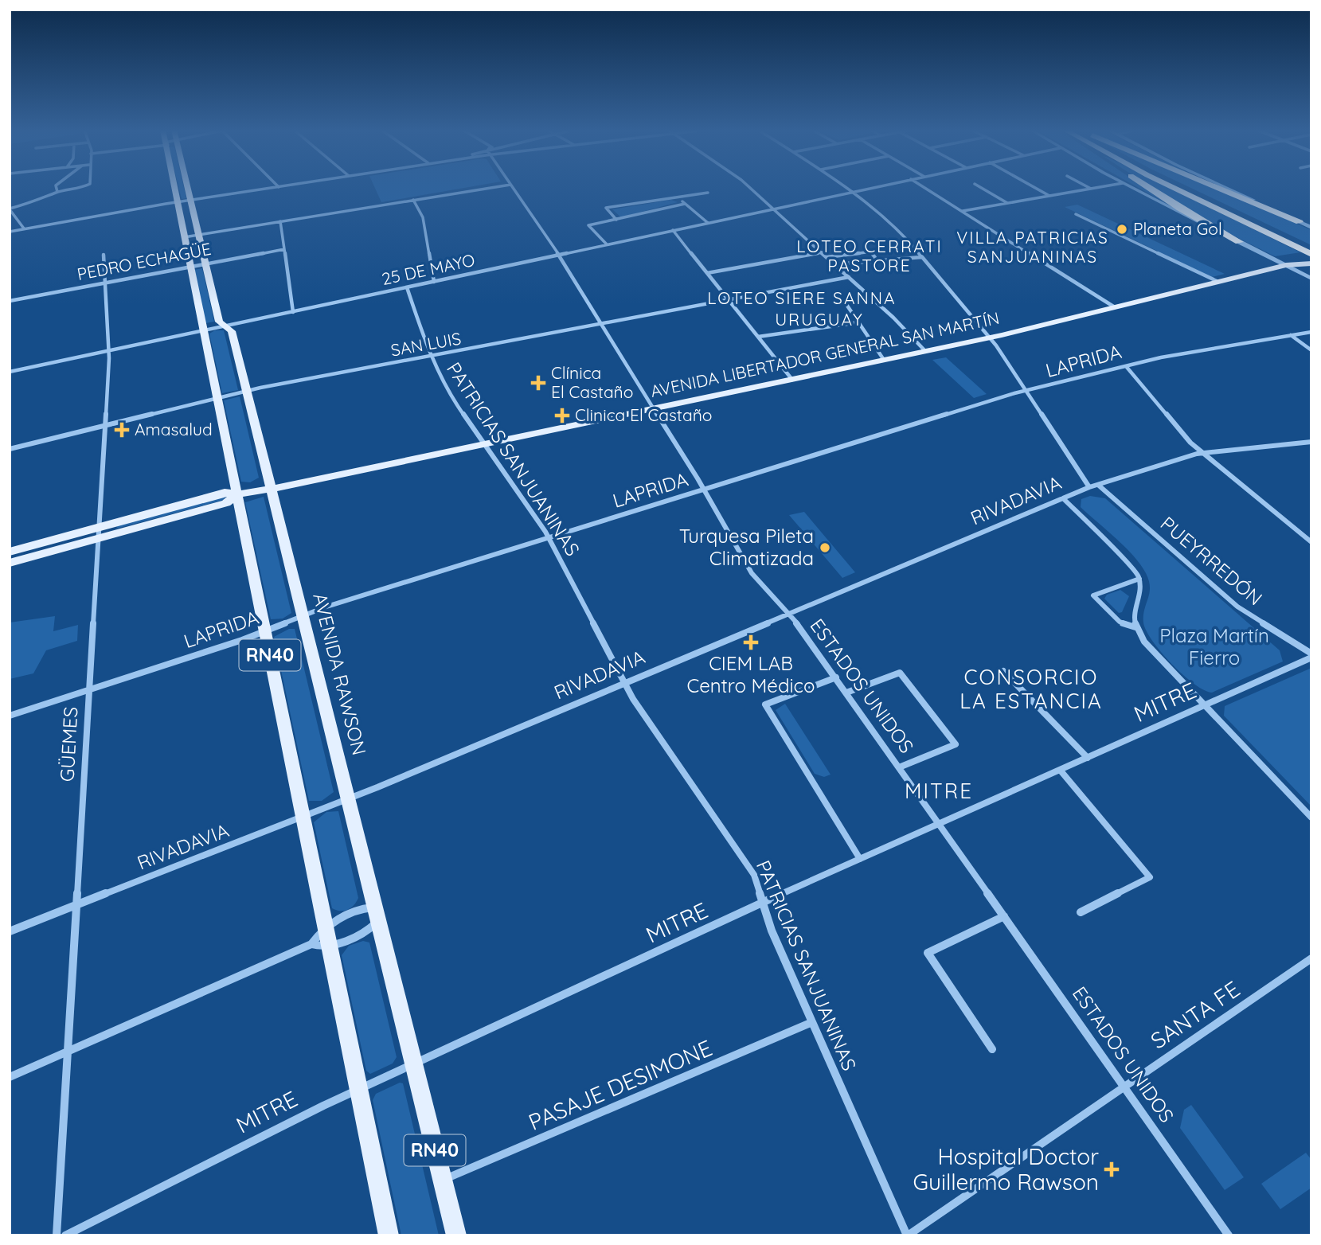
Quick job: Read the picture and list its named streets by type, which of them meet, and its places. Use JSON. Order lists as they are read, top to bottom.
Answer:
{
  "streets": {
    "main road": ["AVENIDA LIBERTADOR GENERAL SAN MARTÍN", "RN40", "AVENIDA RAWSON"],
    "street": [
      "PEDRO ECHAGÜE",
      "25 DE MAYO",
      "SAN LUIS",
      "LAPRIDA",
      "PATRICIAS SANJUANINAS",
      "RIVADAVIA",
      "PUEYRREDÓN",
      "ESTADOS UNIDOS",
      "MITRE",
      "GÜEMES",
      "SANTA FE",
      "PASAJE DESIMONE"
    ]
  },
  "crossings": [
    ["PEDRO ECHAGÜE", "RN40"],
    ["PEDRO ECHAGÜE", "AVENIDA RAWSON"],
    ["PEDRO ECHAGÜE", "GÜEMES"],
    ["25 DE MAYO", "PATRICIAS SANJUANINAS"],
    ["25 DE MAYO", "RN40"],
    ["25 DE MAYO", "AVENIDA RAWSON"],
    ["25 DE MAYO", "ESTADOS UNIDOS"],
    ["25 DE MAYO", "GÜEMES"],
    ["SAN LUIS", "PATRICIAS SANJUANINAS"],
    ["SAN LUIS", "RN40"],
    ["SAN LUIS", "AVENIDA RAWSON"],
    ["SAN LUIS", "ESTADOS UNIDOS"],
    ["SAN LUIS", "GÜEMES"],
    ["AVENIDA LIBERTADOR GENERAL SAN MARTÍN", "PATRICIAS SANJUANINAS"],
    ["AVENIDA LIBERTADOR GENERAL SAN MARTÍN", "RN40"],
    ["AVENIDA LIBERTADOR GENERAL SAN MARTÍN", "AVENIDA RAWSON"],
    ["AVENIDA LIBERTADOR GENERAL SAN MARTÍN", "ESTADOS UNIDOS"],
    ["AVENIDA LIBERTADOR GENERAL SAN MARTÍN", "GÜEMES"],
    ["LAPRIDA", "PATRICIAS SANJUANINAS"],
    ["LAPRIDA", "RN40"],
    ["LAPRIDA", "AVENIDA RAWSON"],
    ["LAPRIDA", "ESTADOS UNIDOS"],
    ["LAPRIDA", "GÜEMES"],
    ["PATRICIAS SANJUANINAS", "RIVADAVIA"],
    ["PATRICIAS SANJUANINAS", "MITRE"],
    ["PATRICIAS SANJUANINAS", "SANTA FE"],
    ["PATRICIAS SANJUANINAS", "PASAJE DESIMONE"],
    ["RIVADAVIA", "PUEYRREDÓN"],
    ["RIVADAVIA", "RN40"],
    ["RIVADAVIA", "AVENIDA RAWSON"],
    ["RIVADAVIA", "ESTADOS UNIDOS"],
    ["RIVADAVIA", "GÜEMES"],
    ["RN40", "MITRE"],
    ["AVENIDA RAWSON", "MITRE"],
    ["AVENIDA RAWSON", "PASAJE DESIMONE"],
    ["ESTADOS UNIDOS", "MITRE"],
    ["ESTADOS UNIDOS", "SANTA FE"]
  ],
  "districts": [
    "VILLA PATRICIAS SANJUANINAS",
    "LOTEO CERRATI PASTORE",
    "LOTEO SIERE SANNA",
    "URUGUAY",
    "CONSORCIO LA ESTANCIA",
    "MITRE"
  ],
  "parks": ["Plaza Martín Fierro"],
  "places": {
    "other": ["Planeta Gol", "Turquesa Pileta Climatizada"],
    "health": [
      "Clínica El Castaño",
      "Clinica El Castaño",
      "Amasalud",
      "CIEM LAB Centro Médico",
      "Hospital Doctor Guillermo Rawson"
    ]
  }
}
